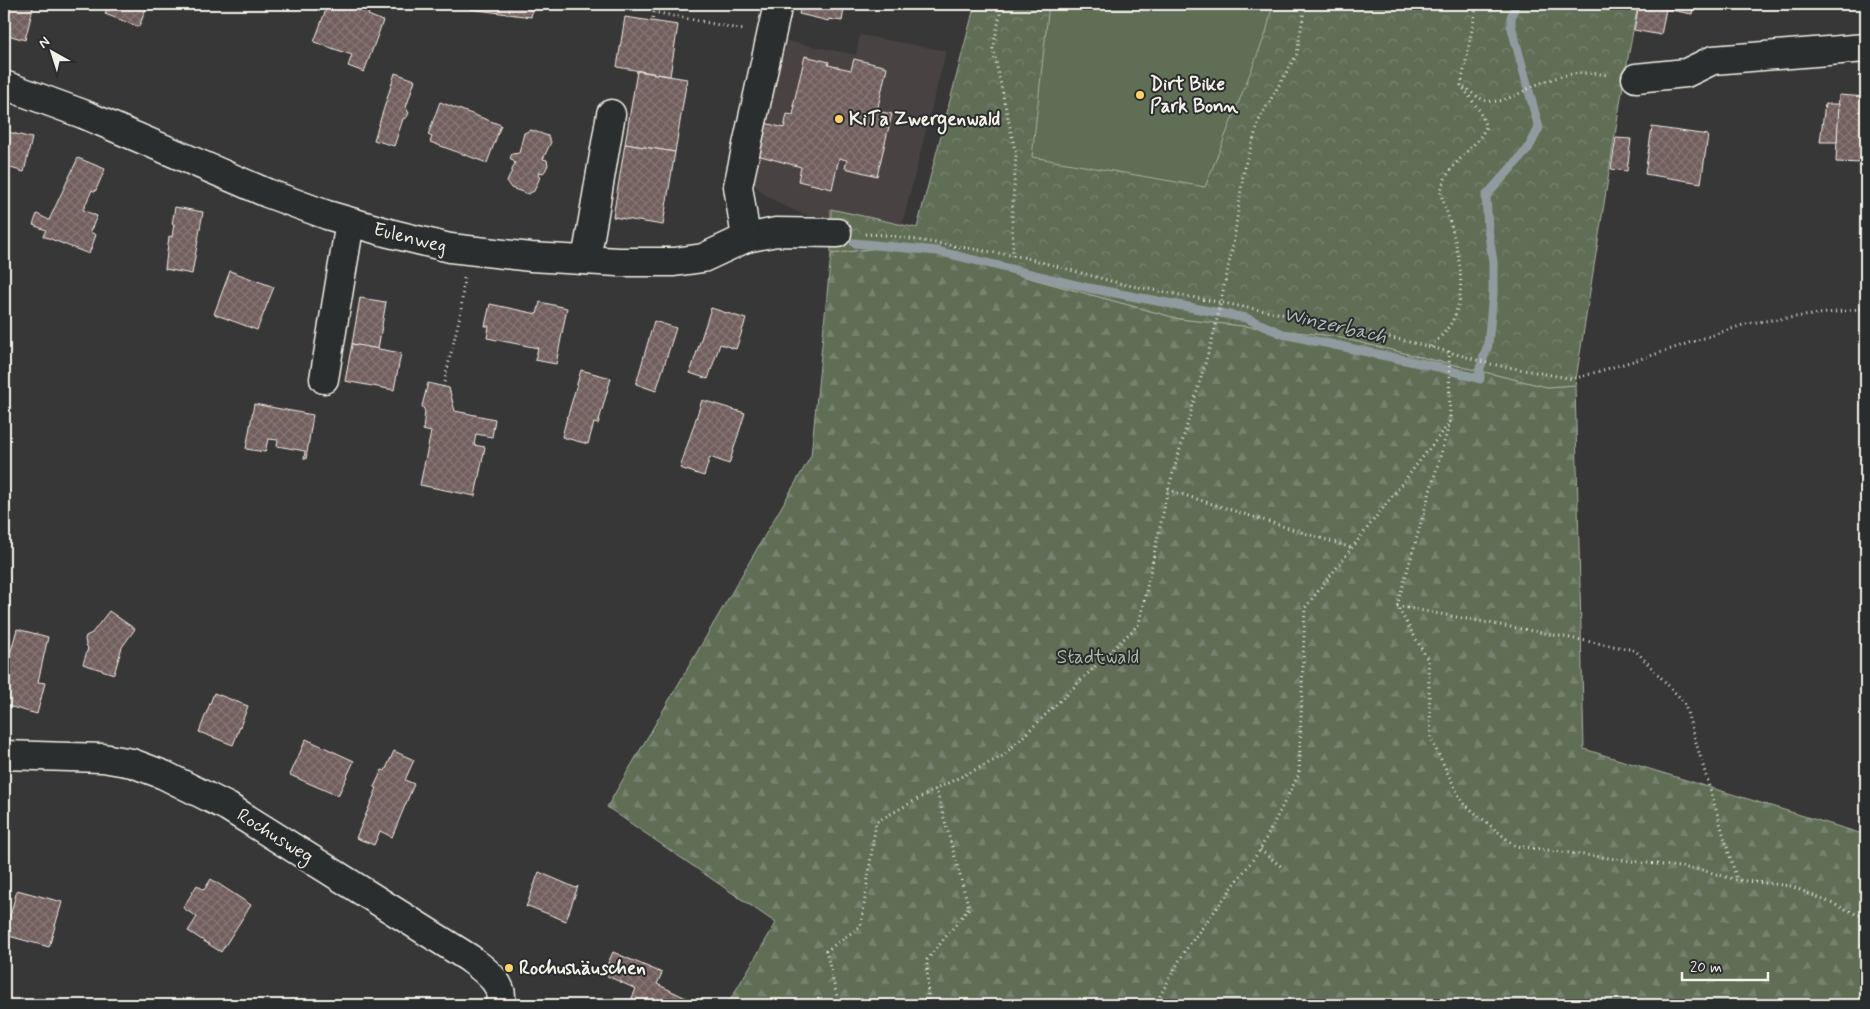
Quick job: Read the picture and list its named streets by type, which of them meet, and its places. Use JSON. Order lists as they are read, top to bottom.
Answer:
{
  "streets": {
    "street": ["Eulenweg", "Rochusweg"]
  },
  "water": ["Winzerbach"],
  "parks": ["Stadtwald"],
  "places": ["Dirt Bike Park Bonn", "KiTa Zwergenwald", "Rochushäuschen"],
  "scale_bar": "20 m",
  "north": "top left"
}
